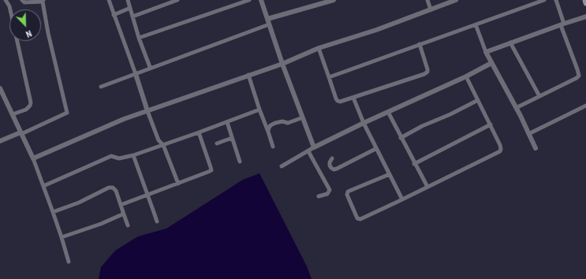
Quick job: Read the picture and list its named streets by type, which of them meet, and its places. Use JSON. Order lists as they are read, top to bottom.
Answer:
{
  "north": "bottom right"
}
